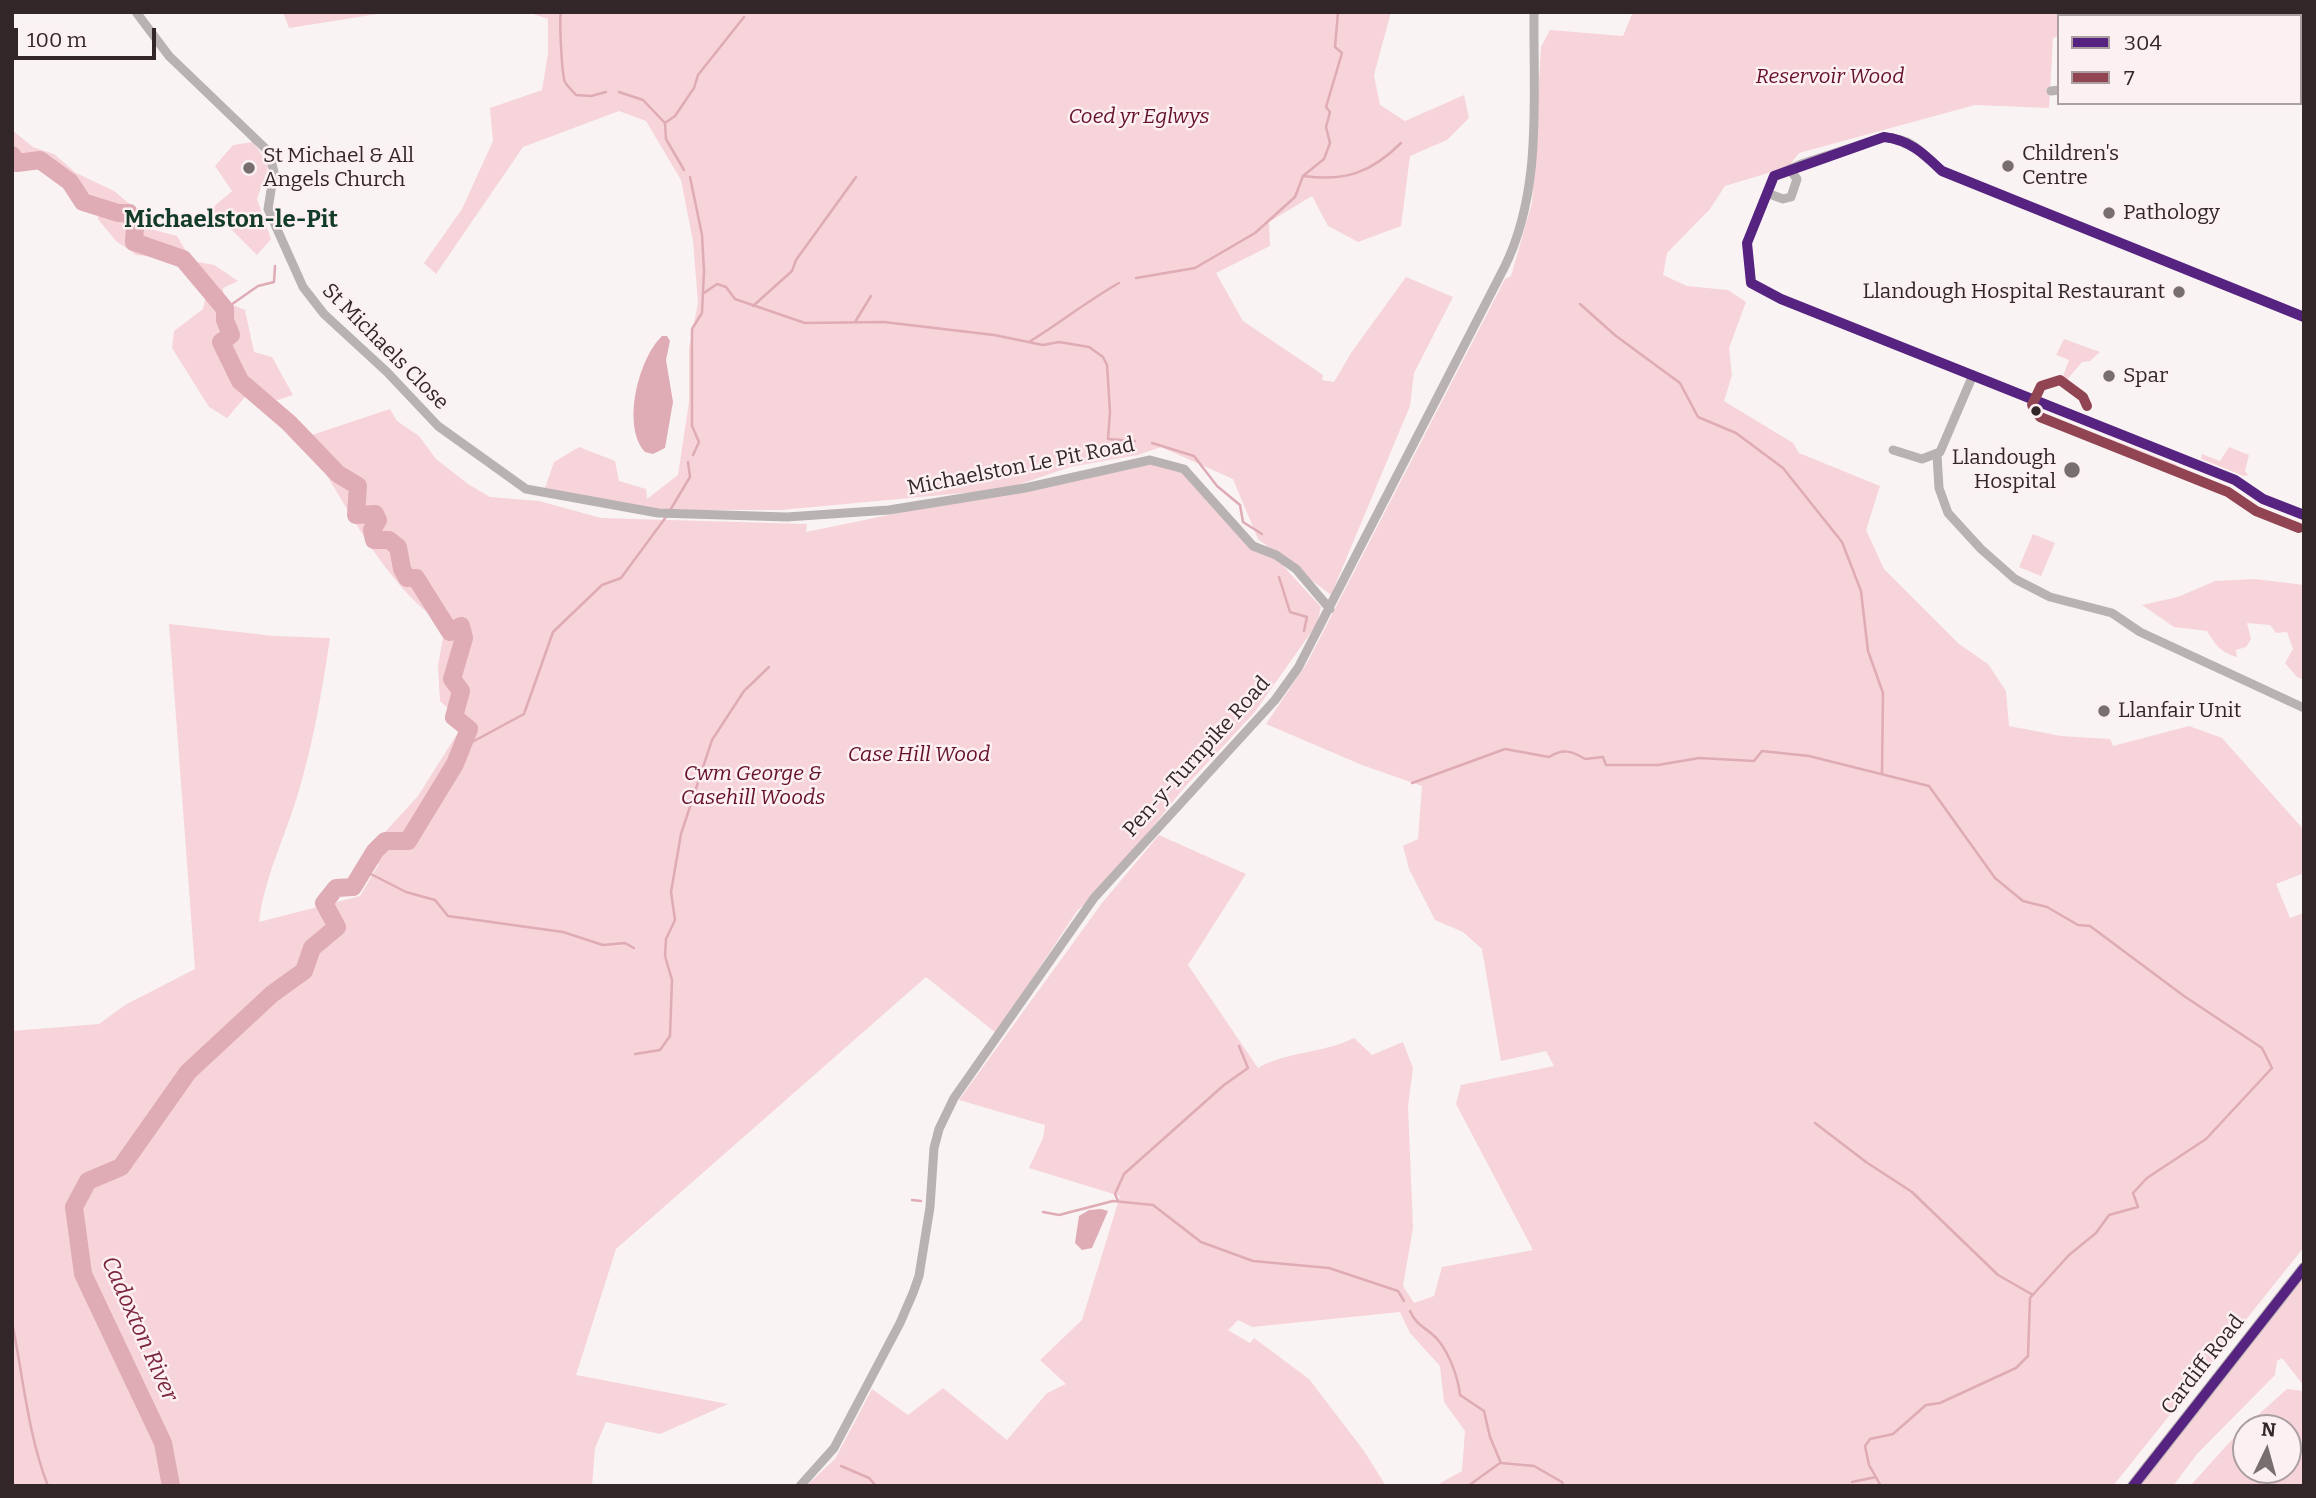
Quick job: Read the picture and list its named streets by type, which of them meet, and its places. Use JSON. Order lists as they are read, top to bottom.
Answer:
{
  "streets": {
    "main road": ["Cardiff Road"],
    "street": ["St Michaels Close", "Michaelston Le Pit Road", "Pen-y-Turnpike Road"]
  },
  "crossings": [
    ["St Michaels Close", "Michaelston Le Pit Road"],
    ["Michaelston Le Pit Road", "Pen-y-Turnpike Road"]
  ],
  "districts": ["Michaelston-le-Pit"],
  "water": ["Cadoxton River"],
  "parks": [
    "Reservoir Wood",
    "Coed yr Eglwys",
    "Case Hill Wood",
    "Cwm George & Casehill Woods"
  ],
  "places": [
    "Children's Centre",
    "St Michael & All Angels Church",
    "Pathology",
    "Llandough Hospital Restaurant",
    "Spar",
    "Llandough Hospital",
    "Llanfair Unit"
  ],
  "lines": ["transit line 304", "transit line 7"],
  "legend": ["304", "7"],
  "scale_bar": "100 m",
  "north": "top"
}
